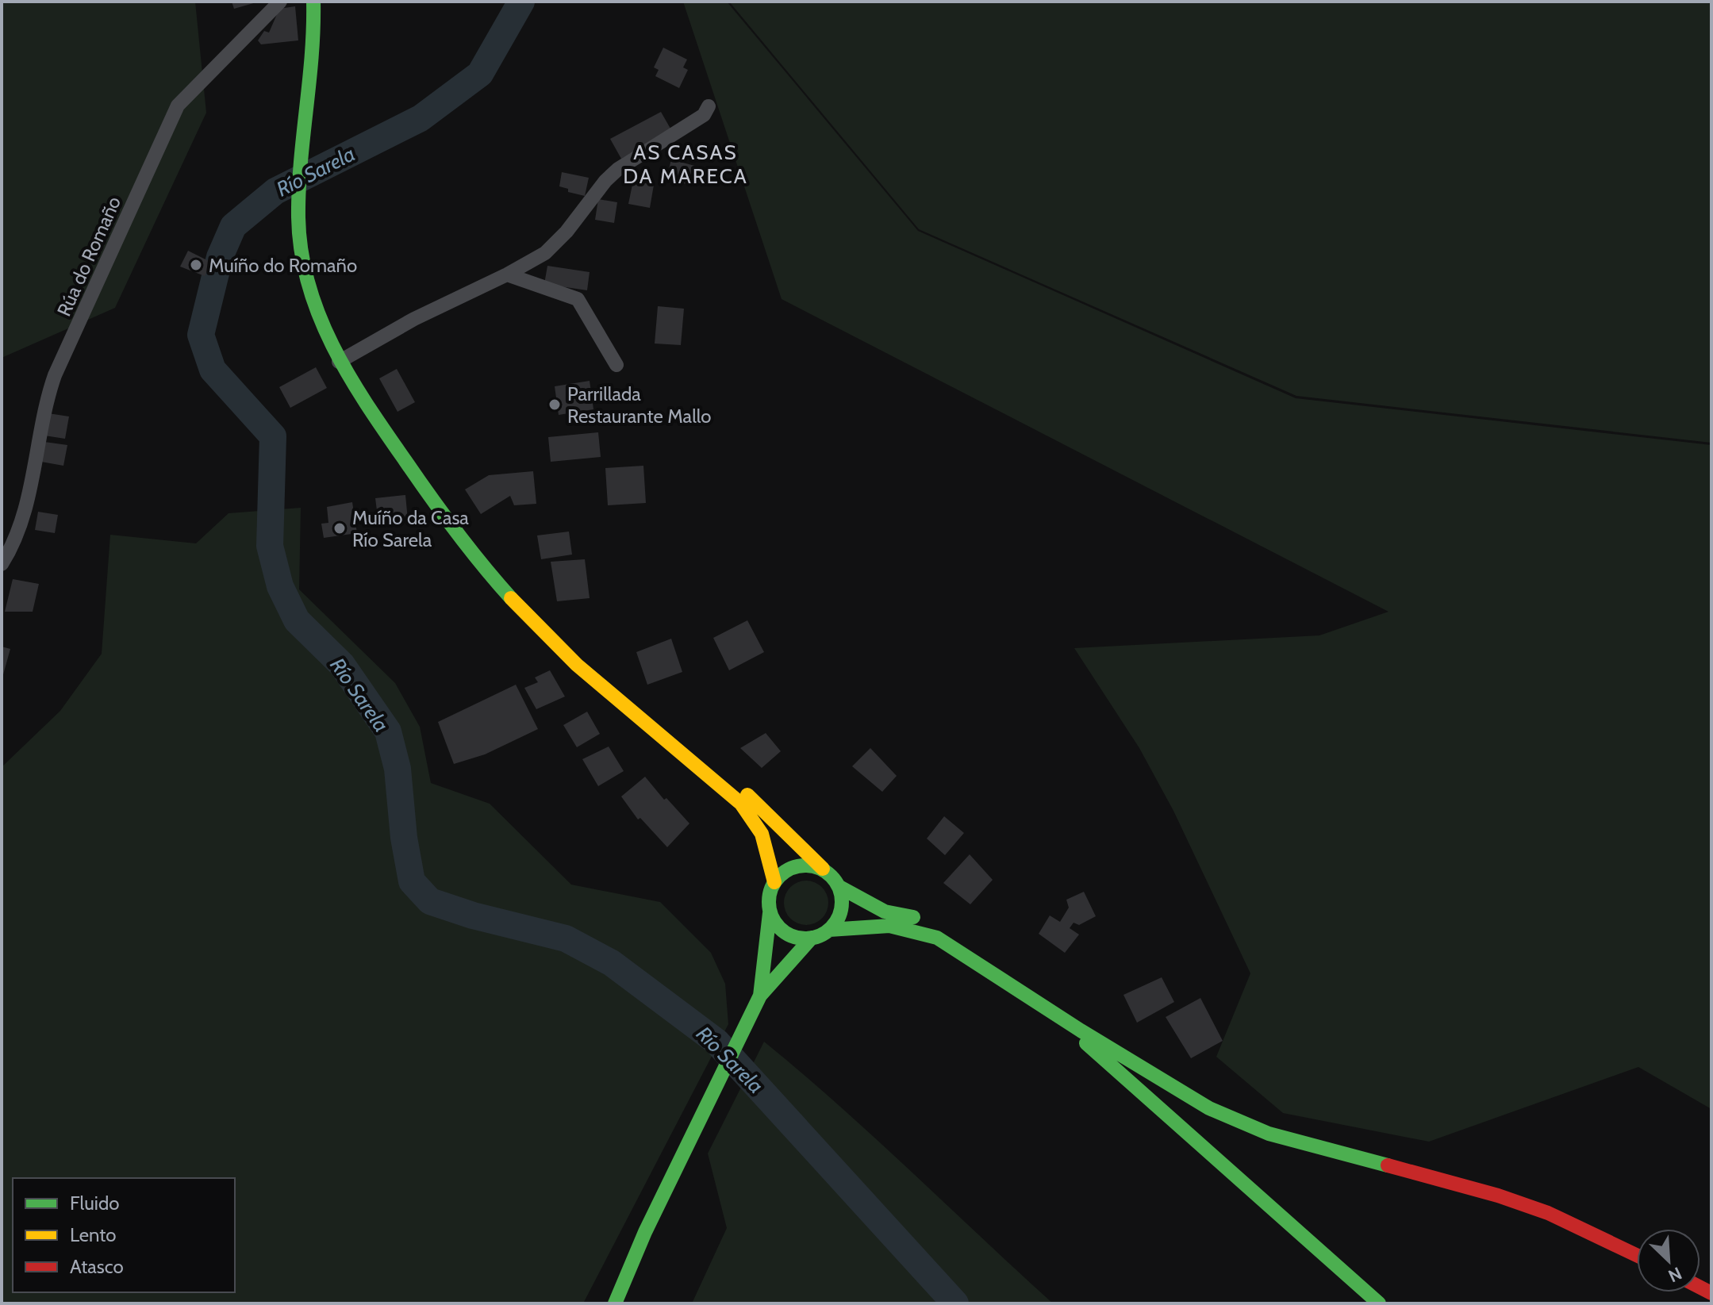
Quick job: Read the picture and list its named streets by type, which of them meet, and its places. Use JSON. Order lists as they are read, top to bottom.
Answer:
{
  "streets": {
    "street": ["Rúa do Romaño"]
  },
  "districts": ["AS CASAS DA MARECA"],
  "water": ["Río Sarela"],
  "places": ["Muíño do Romaño", "Parrillada Restaurante Mallo", "Muíño da Casa Río Sarela"],
  "legend": ["Fluido", "Lento", "Atasco"],
  "north": "bottom right"
}
